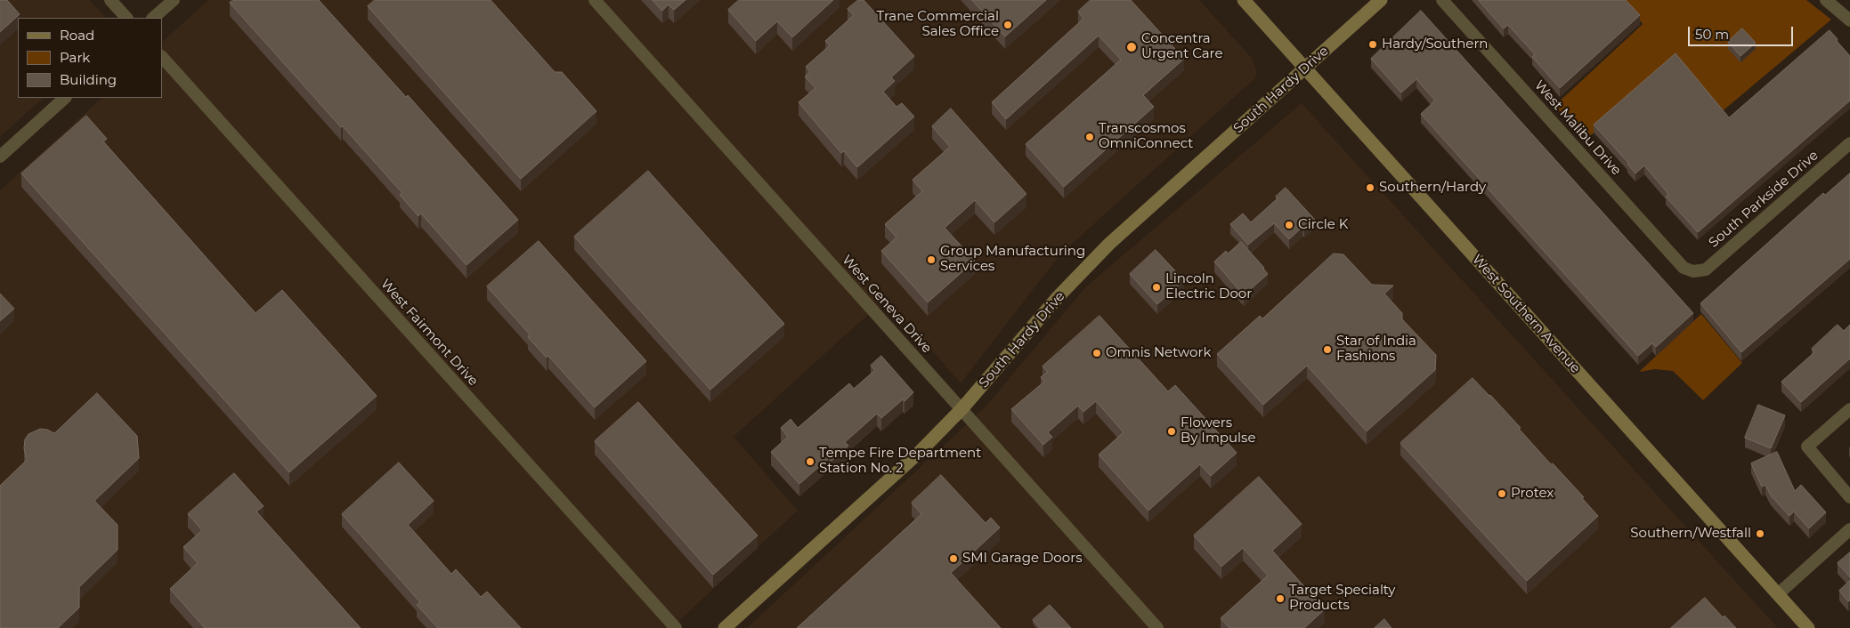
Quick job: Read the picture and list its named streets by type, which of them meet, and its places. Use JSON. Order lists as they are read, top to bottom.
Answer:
{
  "streets": {
    "street": [
      "South Hardy Drive",
      "West Malibu Drive",
      "South Parkside Drive",
      "West Geneva Drive",
      "West Southern Avenue",
      "West Fairmont Drive"
    ]
  },
  "crossings": [
    ["South Hardy Drive", "West Geneva Drive"],
    ["South Hardy Drive", "West Southern Avenue"],
    ["West Malibu Drive", "South Parkside Drive"]
  ],
  "places": [
    "Trane Commercial Sales Office",
    "Hardy/Southern",
    "Concentra Urgent Care",
    "Transcosmos OmniConnect",
    "Southern/Hardy",
    "Circle K",
    "Group Manufacturing Services",
    "Lincoln Electric Door",
    "Star of India Fashions",
    "Omnis Network",
    "Flowers By Impulse",
    "Tempe Fire Department Station No. 2",
    "Protex",
    "Southern/Westfall",
    "SMI Garage Doors",
    "Target Specialty Products"
  ],
  "legend": ["Road", "Park", "Building"],
  "scale_bar": "50 m"
}
